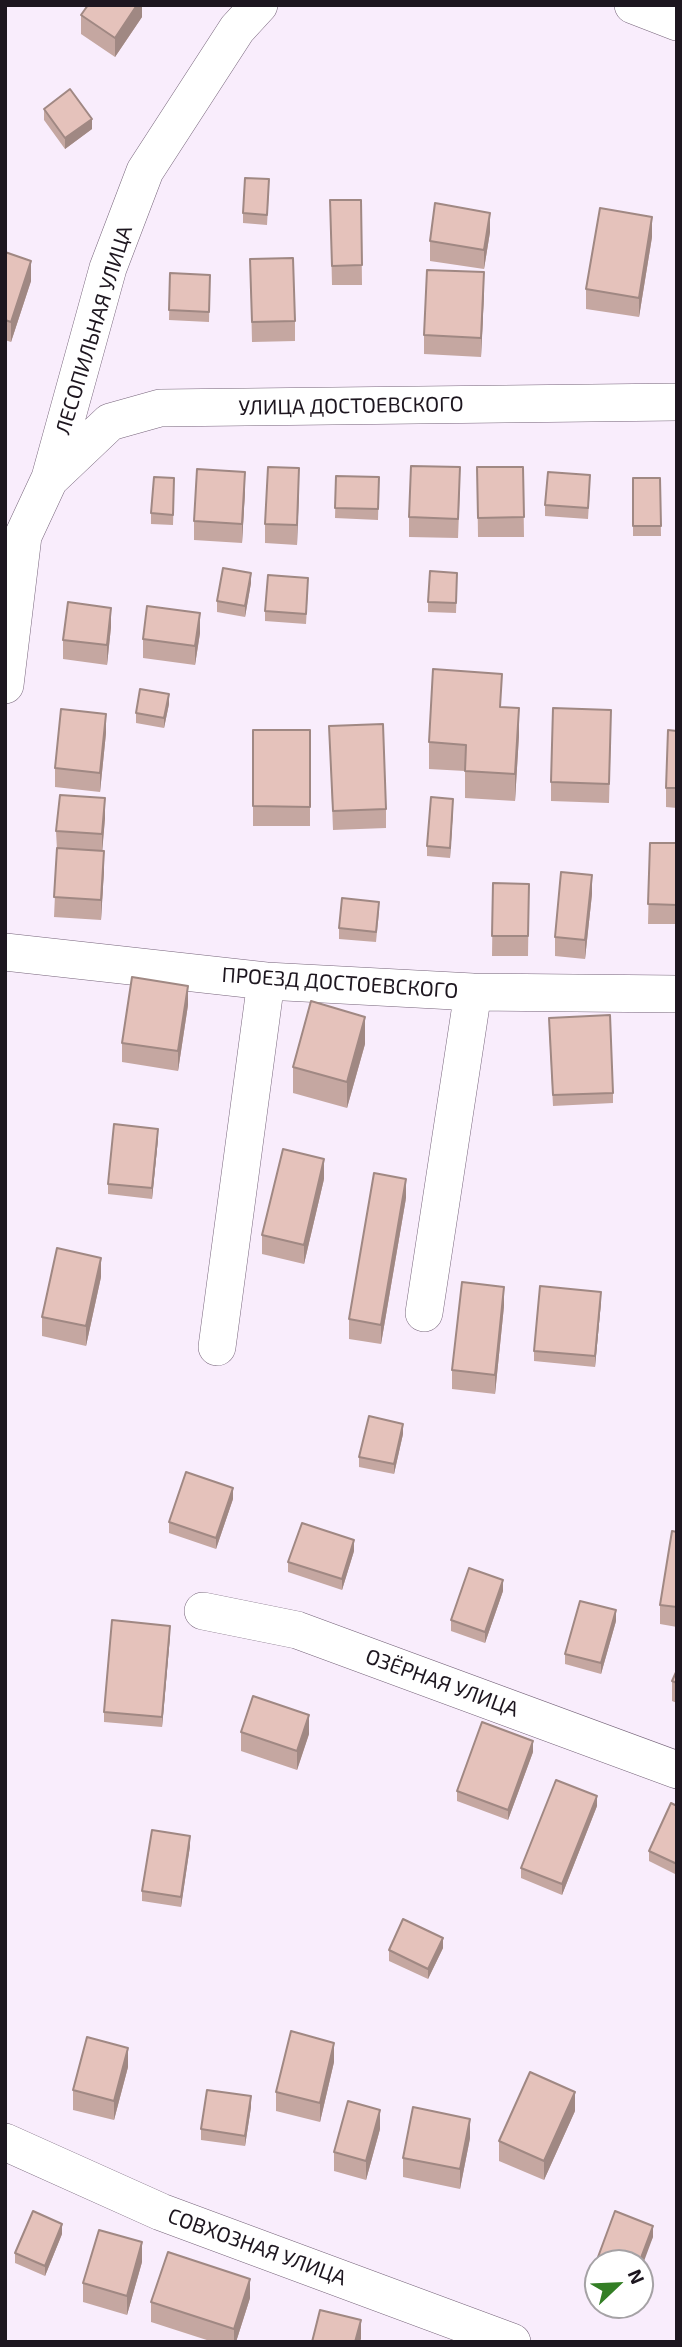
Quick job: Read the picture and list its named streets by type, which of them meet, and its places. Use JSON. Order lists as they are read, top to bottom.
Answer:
{
  "streets": {
    "street": [
      "ЛЕСОПИЛЬНАЯ УЛИЦА",
      "УЛИЦА ДОСТОЕВСКОГО",
      "ПРОЕЗД ДОСТОЕВСКОГО",
      "ОЗЁРНАЯ УЛИЦА",
      "СОВХОЗНАЯ УЛИЦА"
    ]
  },
  "crossings": [
    ["ЛЕСОПИЛЬНАЯ УЛИЦА", "УЛИЦА ДОСТОЕВСКОГО"]
  ],
  "north": "top right"
}
